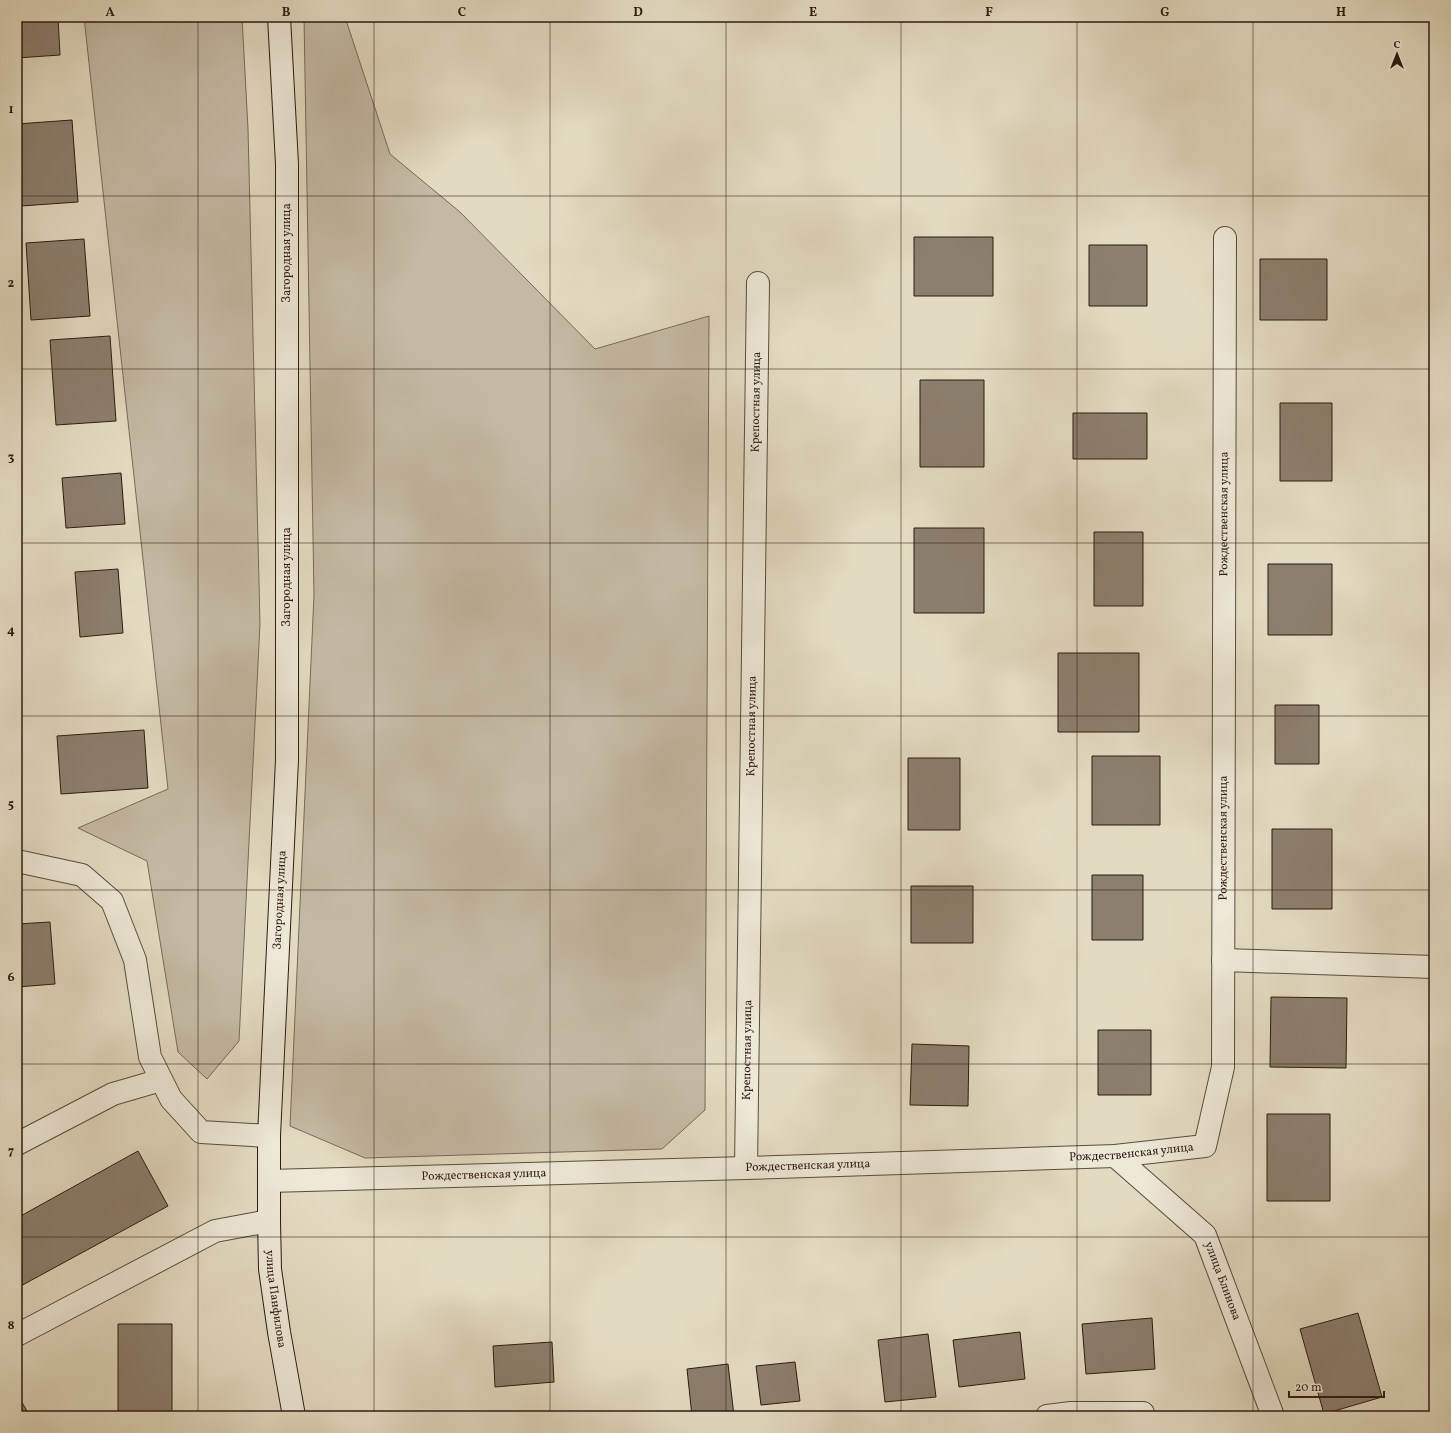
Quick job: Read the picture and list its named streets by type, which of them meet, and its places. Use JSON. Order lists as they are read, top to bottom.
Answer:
{
  "streets": {
    "street": [
      "Загородная улица",
      "Крепостная улица",
      "Рождественская улица",
      "улица Блинова",
      "улица Панфилова"
    ]
  },
  "crossings": [
    ["Загородная улица", "Рождественская улица"],
    ["Загородная улица", "улица Панфилова"],
    ["Крепостная улица", "Рождественская улица"],
    ["Рождественская улица", "улица Блинова"],
    ["Рождественская улица", "улица Панфилова"]
  ],
  "scale_bar": "20 m",
  "north": "top",
  "grid": {
    "columns": [
      "A",
      "B",
      "C",
      "D",
      "E",
      "F",
      "G",
      "H"
    ],
    "rows": [
      "1",
      "2",
      "3",
      "4",
      "5",
      "6",
      "7",
      "8"
    ]
  }
}
